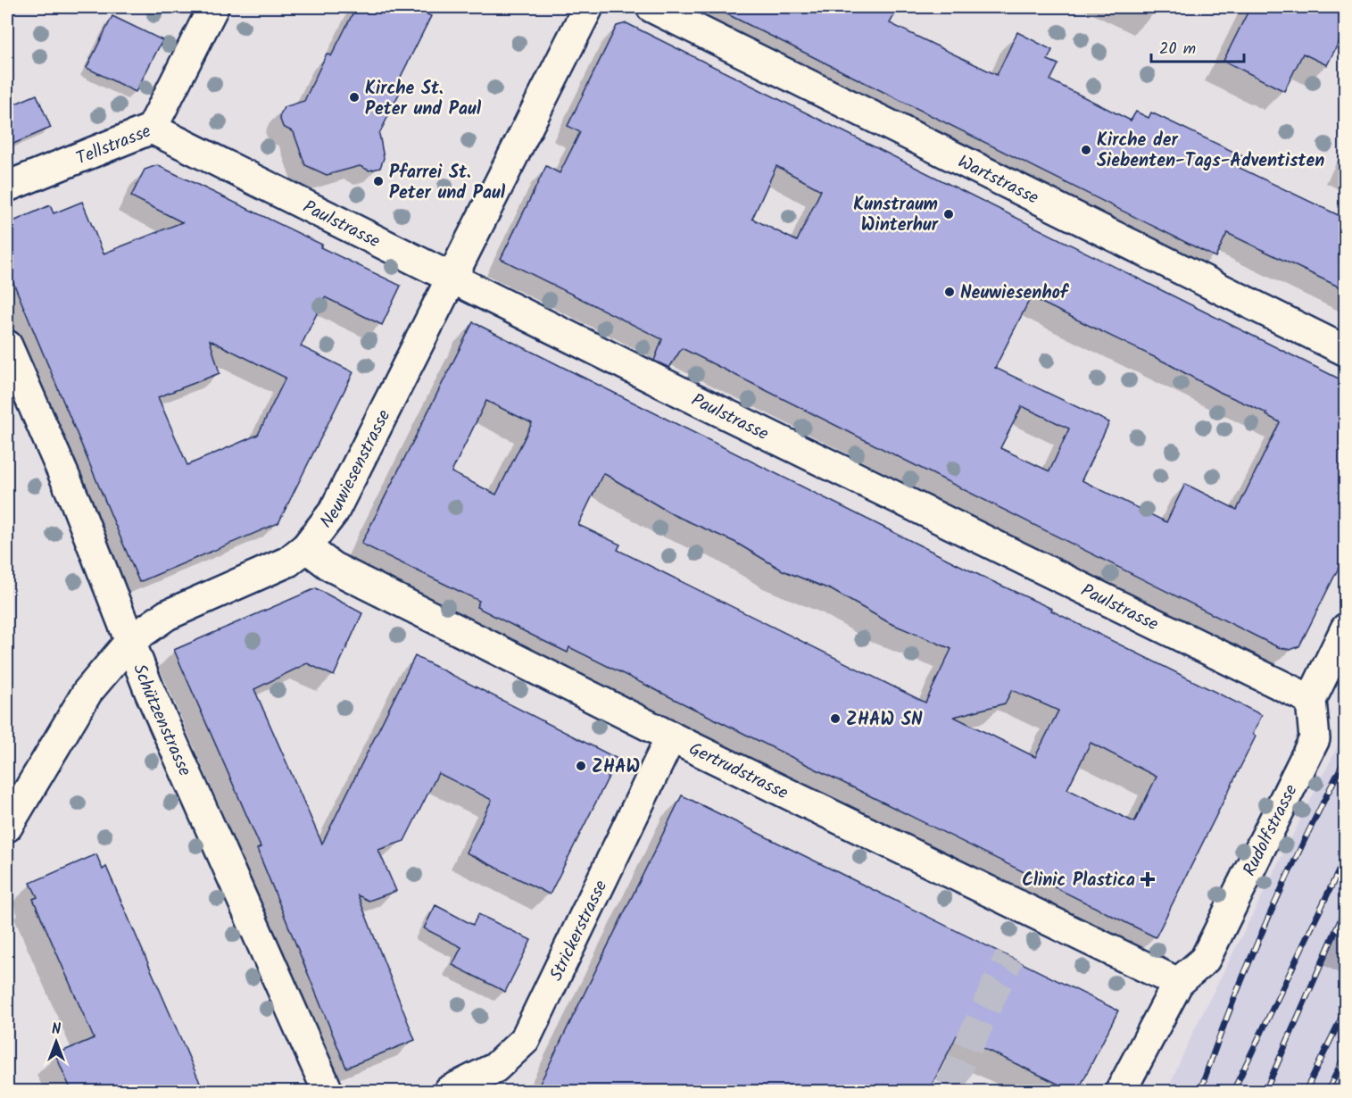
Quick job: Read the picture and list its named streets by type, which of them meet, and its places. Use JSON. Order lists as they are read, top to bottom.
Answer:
{
  "streets": {
    "street": [
      "Tellstrasse",
      "Wartstrasse",
      "Paulstrasse",
      "Neuwiesenstrasse",
      "Schützenstrasse",
      "Gertrudstrasse",
      "Rudolfstrasse",
      "Strickerstrasse"
    ]
  },
  "crossings": [
    ["Tellstrasse", "Paulstrasse"],
    ["Paulstrasse", "Neuwiesenstrasse"],
    ["Paulstrasse", "Rudolfstrasse"],
    ["Neuwiesenstrasse", "Schützenstrasse"],
    ["Neuwiesenstrasse", "Gertrudstrasse"],
    ["Gertrudstrasse", "Rudolfstrasse"],
    ["Gertrudstrasse", "Strickerstrasse"]
  ],
  "places": {
    "other": [
      "Kirche St. Peter und Paul",
      "Kirche der Siebenten-Tags-Adventisten",
      "Pfarrei St. Peter und Paul",
      "Kunstraum Winterhur",
      "Neuwiesenhof",
      "ZHAW SN",
      "ZHAW"
    ],
    "health": ["Clinic Plastica"]
  },
  "scale_bar": "20 m",
  "north": "top"
}
